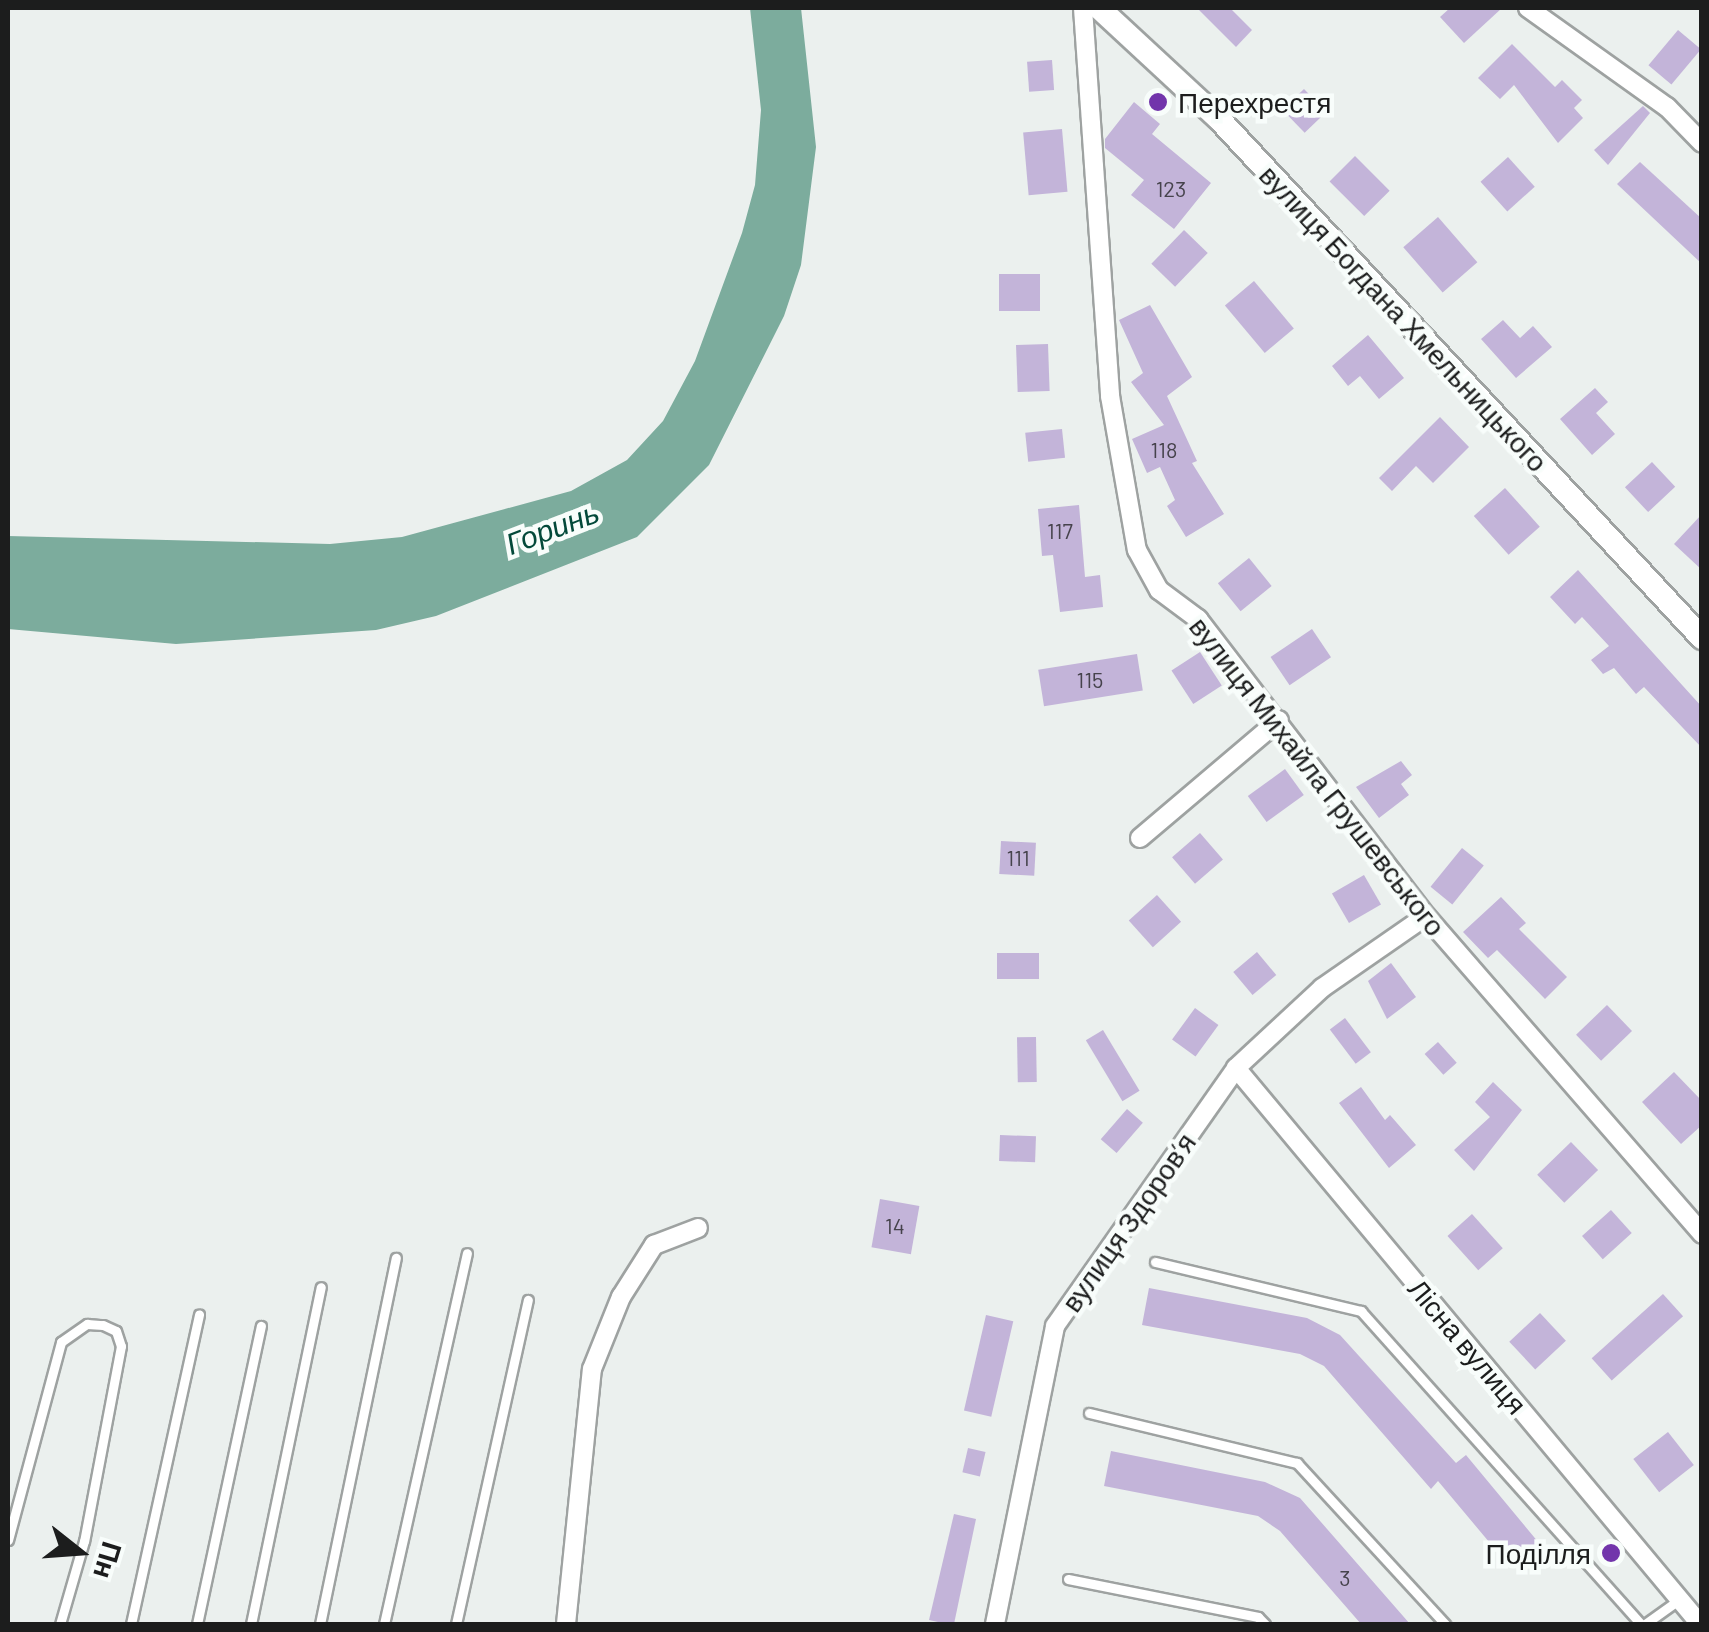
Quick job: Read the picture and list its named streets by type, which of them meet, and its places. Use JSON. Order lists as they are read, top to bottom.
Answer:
{
  "streets": {
    "street": [
      "вулиця Богдана Хмельницького",
      "вулиця Михайла Грушевського",
      "вулиця Здоровʼя",
      "Лісна вулиця"
    ]
  },
  "crossings": [
    ["вулиця Михайла Грушевського", "вулиця Здоровʼя"],
    ["вулиця Здоровʼя", "Лісна вулиця"]
  ],
  "water": ["Горинь"],
  "places": ["Перехрестя", "Поділля"],
  "house_numbers": [
    "123",
    "118",
    "117",
    "115",
    "111",
    "14",
    "3"
  ],
  "north": "right"
}
